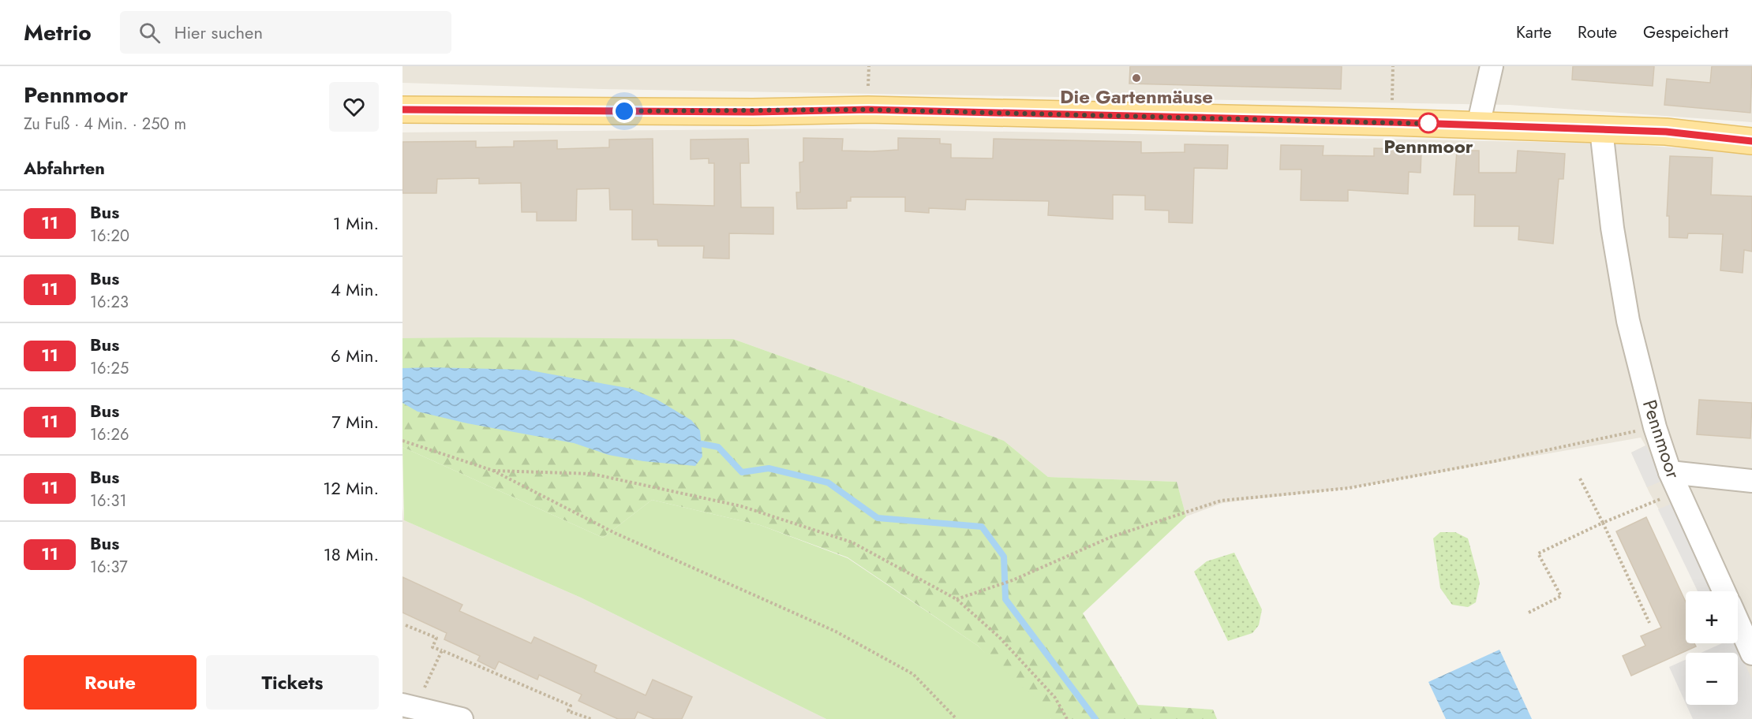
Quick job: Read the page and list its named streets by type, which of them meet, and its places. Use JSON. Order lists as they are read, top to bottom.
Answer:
{
  "streets": {
    "street": ["Pennmoor"]
  },
  "places": ["Die Gartenmäuse", "Pennmoor"],
  "lines": ["bus line 11"],
  "page": {
    "header": "Metrio",
    "search": "Hier suchen",
    "nav": ["Karte", "Route", "Gespeichert"],
    "heading": [
      ["Pennmoor", "Zu Fuß · 4 Min. · 250 m"],
      "Abfahrten"
    ],
    "list": [
      {
        "mark": "11",
        "name": "Bus",
        "note": "16:20",
        "value": "1 Min."
      },
      {
        "mark": "11",
        "name": "Bus",
        "note": "16:23",
        "value": "4 Min."
      },
      {
        "mark": "11",
        "name": "Bus",
        "note": "16:25",
        "value": "6 Min."
      },
      {
        "mark": "11",
        "name": "Bus",
        "note": "16:26",
        "value": "7 Min."
      },
      {
        "mark": "11",
        "name": "Bus",
        "note": "16:31",
        "value": "12 Min."
      },
      {
        "mark": "11",
        "name": "Bus",
        "note": "16:37",
        "value": "18 Min."
      }
    ],
    "map_buttons": ["+", "−"],
    "buttons": ["Route", "Tickets"]
  }
}
